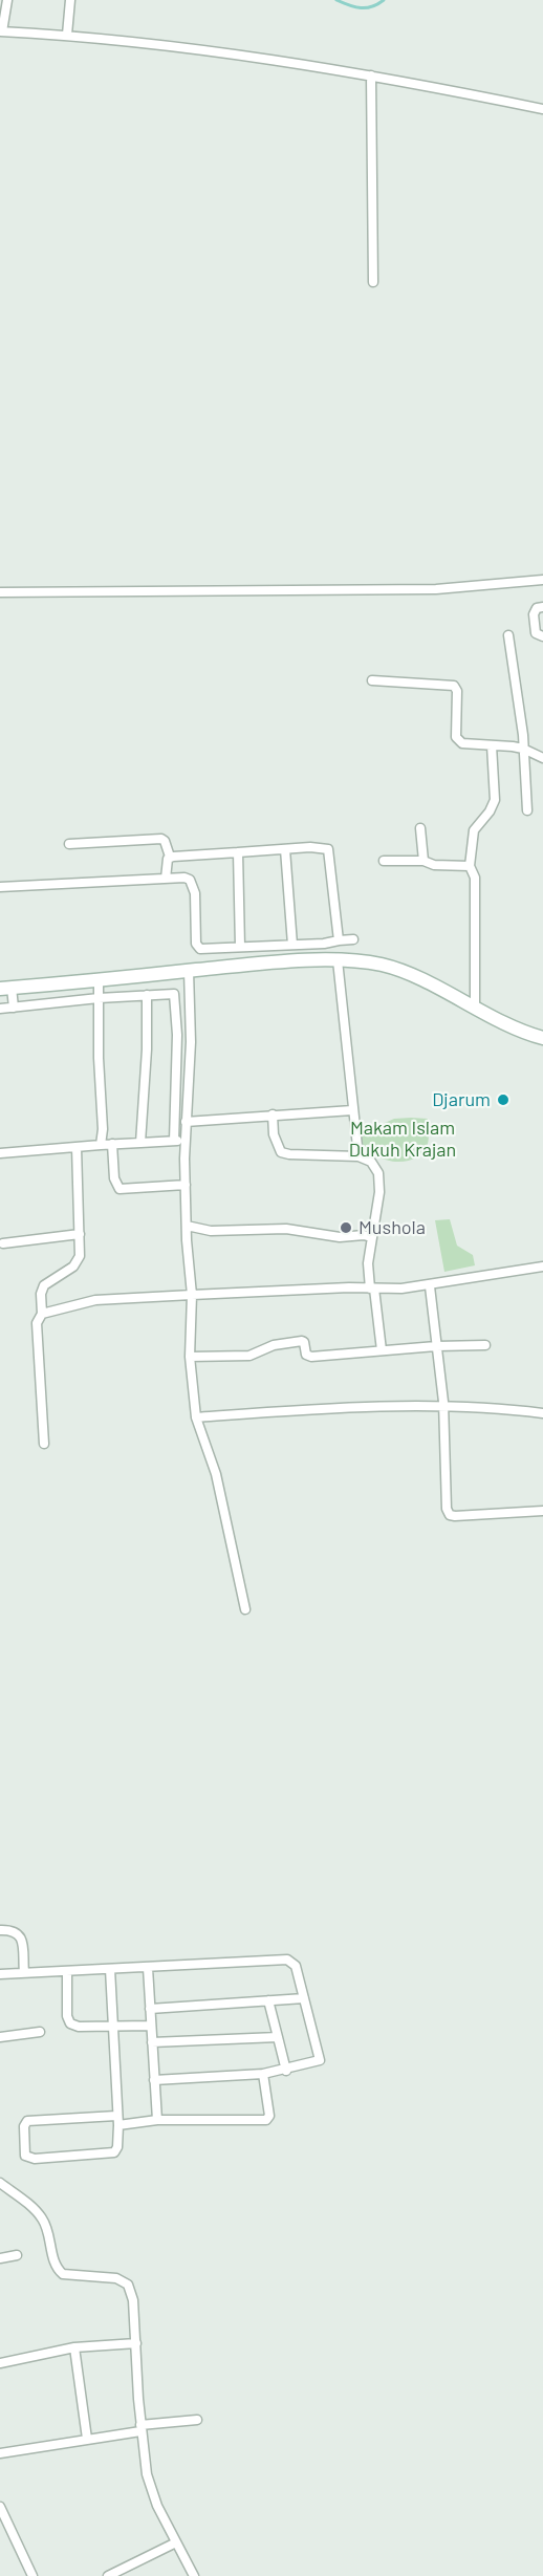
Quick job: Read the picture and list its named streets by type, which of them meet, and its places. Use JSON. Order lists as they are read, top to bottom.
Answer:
{
  "parks": ["Makam Islam Dukuh Krajan"],
  "places": ["Djarum", "Mushola"]
}
